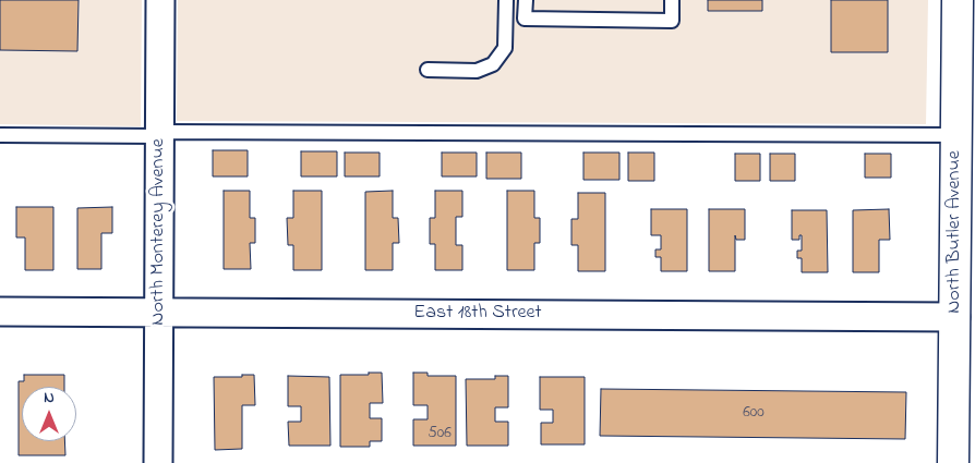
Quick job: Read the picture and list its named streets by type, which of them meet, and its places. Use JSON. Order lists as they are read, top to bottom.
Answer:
{
  "streets": {
    "main road": ["North Butler Avenue"],
    "street": ["North Monterey Avenue", "East 18th Street"]
  },
  "crossings": [
    ["North Monterey Avenue", "East 18th Street"],
    ["North Butler Avenue", "East 18th Street"]
  ],
  "house_numbers": ["600", "506"],
  "north": "top"
}
